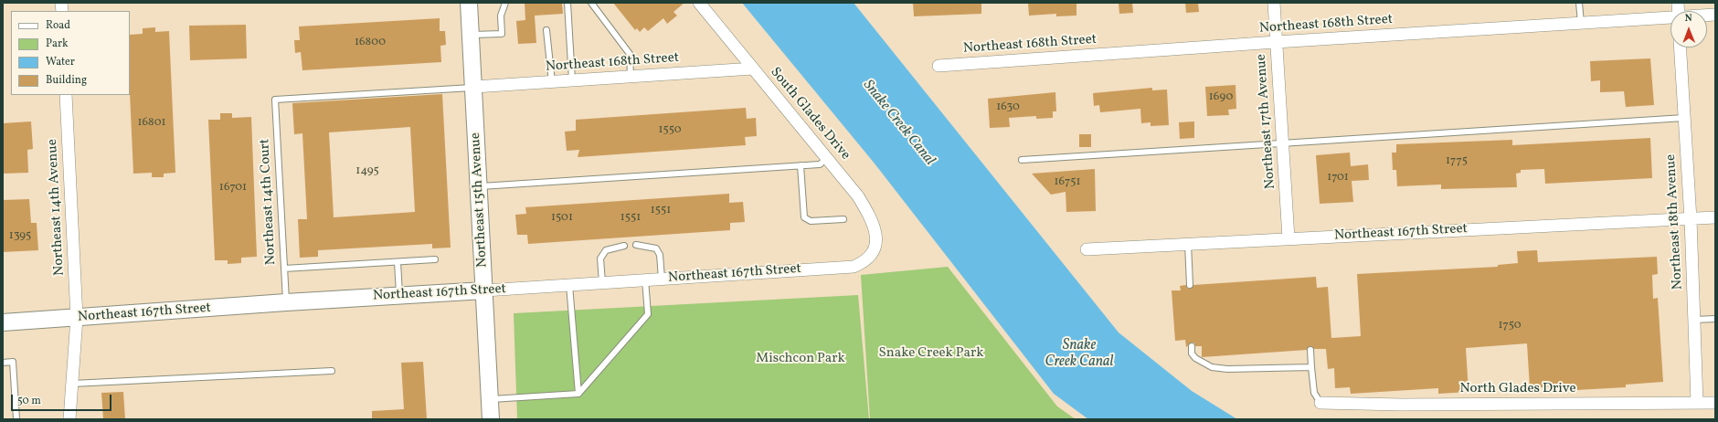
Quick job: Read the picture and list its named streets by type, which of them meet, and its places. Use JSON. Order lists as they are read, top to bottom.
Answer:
{
  "streets": {
    "street": [
      "Northeast 168th Street",
      "South Glades Drive",
      "Northeast 17th Avenue",
      "Northeast 15th Avenue",
      "Northeast 14th Avenue",
      "Northeast 18th Avenue",
      "Northeast 167th Street",
      "North Glades Drive"
    ],
    "lane": ["Northeast 14th Court"]
  },
  "crossings": [
    ["Northeast 168th Street", "South Glades Drive"],
    ["Northeast 168th Street", "Northeast 17th Avenue"],
    ["Northeast 168th Street", "Northeast 15th Avenue"],
    ["Northeast 168th Street", "Northeast 14th Court"],
    ["South Glades Drive", "Northeast 167th Street"],
    ["Northeast 17th Avenue", "Northeast 167th Street"],
    ["Northeast 15th Avenue", "Northeast 14th Court"],
    ["Northeast 15th Avenue", "Northeast 167th Street"],
    ["Northeast 14th Court", "Northeast 167th Street"],
    ["Northeast 14th Avenue", "Northeast 167th Street"],
    ["Northeast 18th Avenue", "Northeast 167th Street"],
    ["Northeast 18th Avenue", "North Glades Drive"]
  ],
  "water": ["Snake Creek Canal"],
  "parks": ["Snake Creek Park", "Mischcon Park"],
  "house_numbers": [
    "16800",
    "1690",
    "1630",
    "16801",
    "1550",
    "1775",
    "1495",
    "1701",
    "16751",
    "16701",
    "1551",
    "1501",
    "1551",
    "1395",
    "1750"
  ],
  "legend": [
    "Road",
    "Park",
    "Water",
    "Building"
  ],
  "scale_bar": "50 m",
  "north": "top"
}
